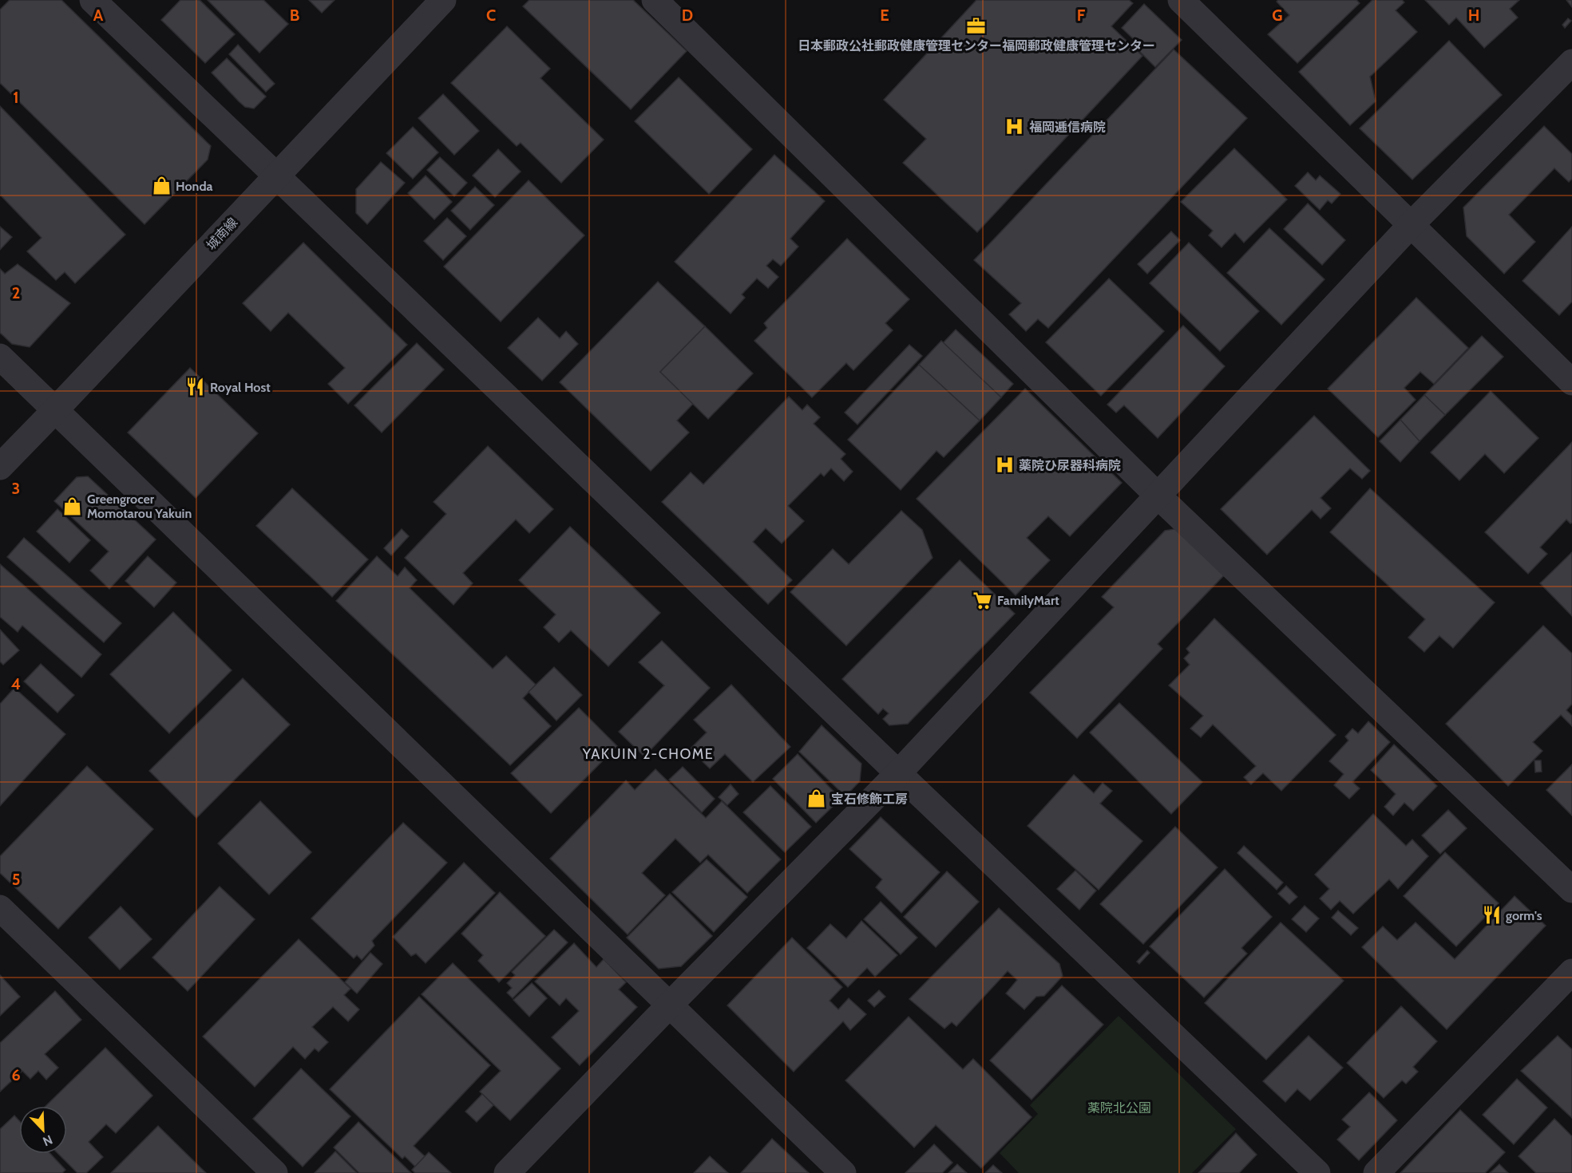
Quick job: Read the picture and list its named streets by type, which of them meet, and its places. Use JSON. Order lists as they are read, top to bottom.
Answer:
{
  "streets": {
    "street": ["城南線"]
  },
  "districts": ["YAKUIN 2-CHOME"],
  "parks": ["薬院北公園"],
  "places": {
    "office": ["日本郵政公社郵政健康管理センター福岡郵政健康管理センター"],
    "hospital": ["福岡逓信病院", "薬院ひ尿器科病院"],
    "shop": ["Honda", "Greengrocer Momotarou Yakuin", "宝石修飾工房"],
    "restaurant": ["Royal Host", "gorm's"],
    "supermarket": ["FamilyMart"]
  },
  "north": "bottom right",
  "grid": {
    "columns": [
      "A",
      "B",
      "C",
      "D",
      "E",
      "F",
      "G",
      "H"
    ],
    "rows": [
      "1",
      "2",
      "3",
      "4",
      "5",
      "6"
    ]
  }
}
